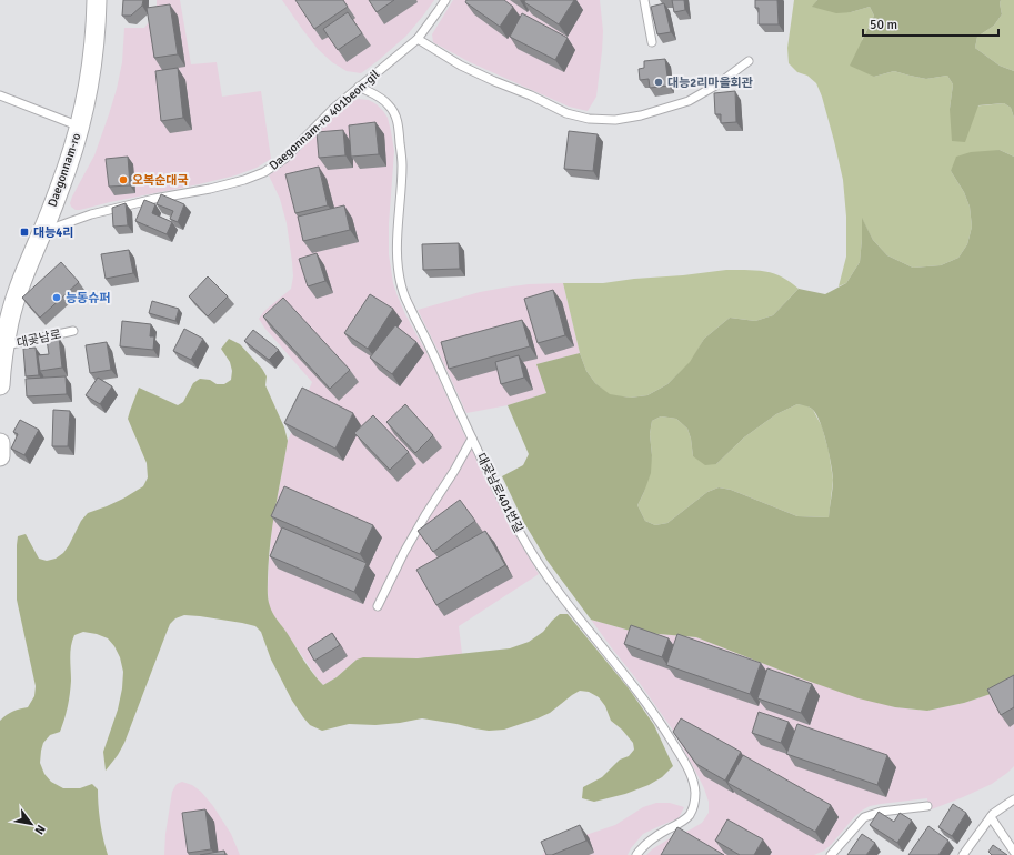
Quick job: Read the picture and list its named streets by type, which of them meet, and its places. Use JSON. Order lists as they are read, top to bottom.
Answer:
{
  "streets": {
    "street": ["Daegonnam-ro"],
    "lane": ["Daegonnam-ro 401beon-gil", "대곶남로", "대곶남로401번길"]
  },
  "crossings": [
    ["Daegonnam-ro 401beon-gil", "Daegonnam-ro"],
    ["Daegonnam-ro 401beon-gil", "대곶남로401번길"],
    ["Daegonnam-ro", "대곶남로"]
  ],
  "places": {
    "other": ["대능2리마을회관", "오복순대국", "능동슈퍼"],
    "transit": ["대능4리"]
  },
  "scale_bar": "50 m",
  "north": "bottom right"
}
